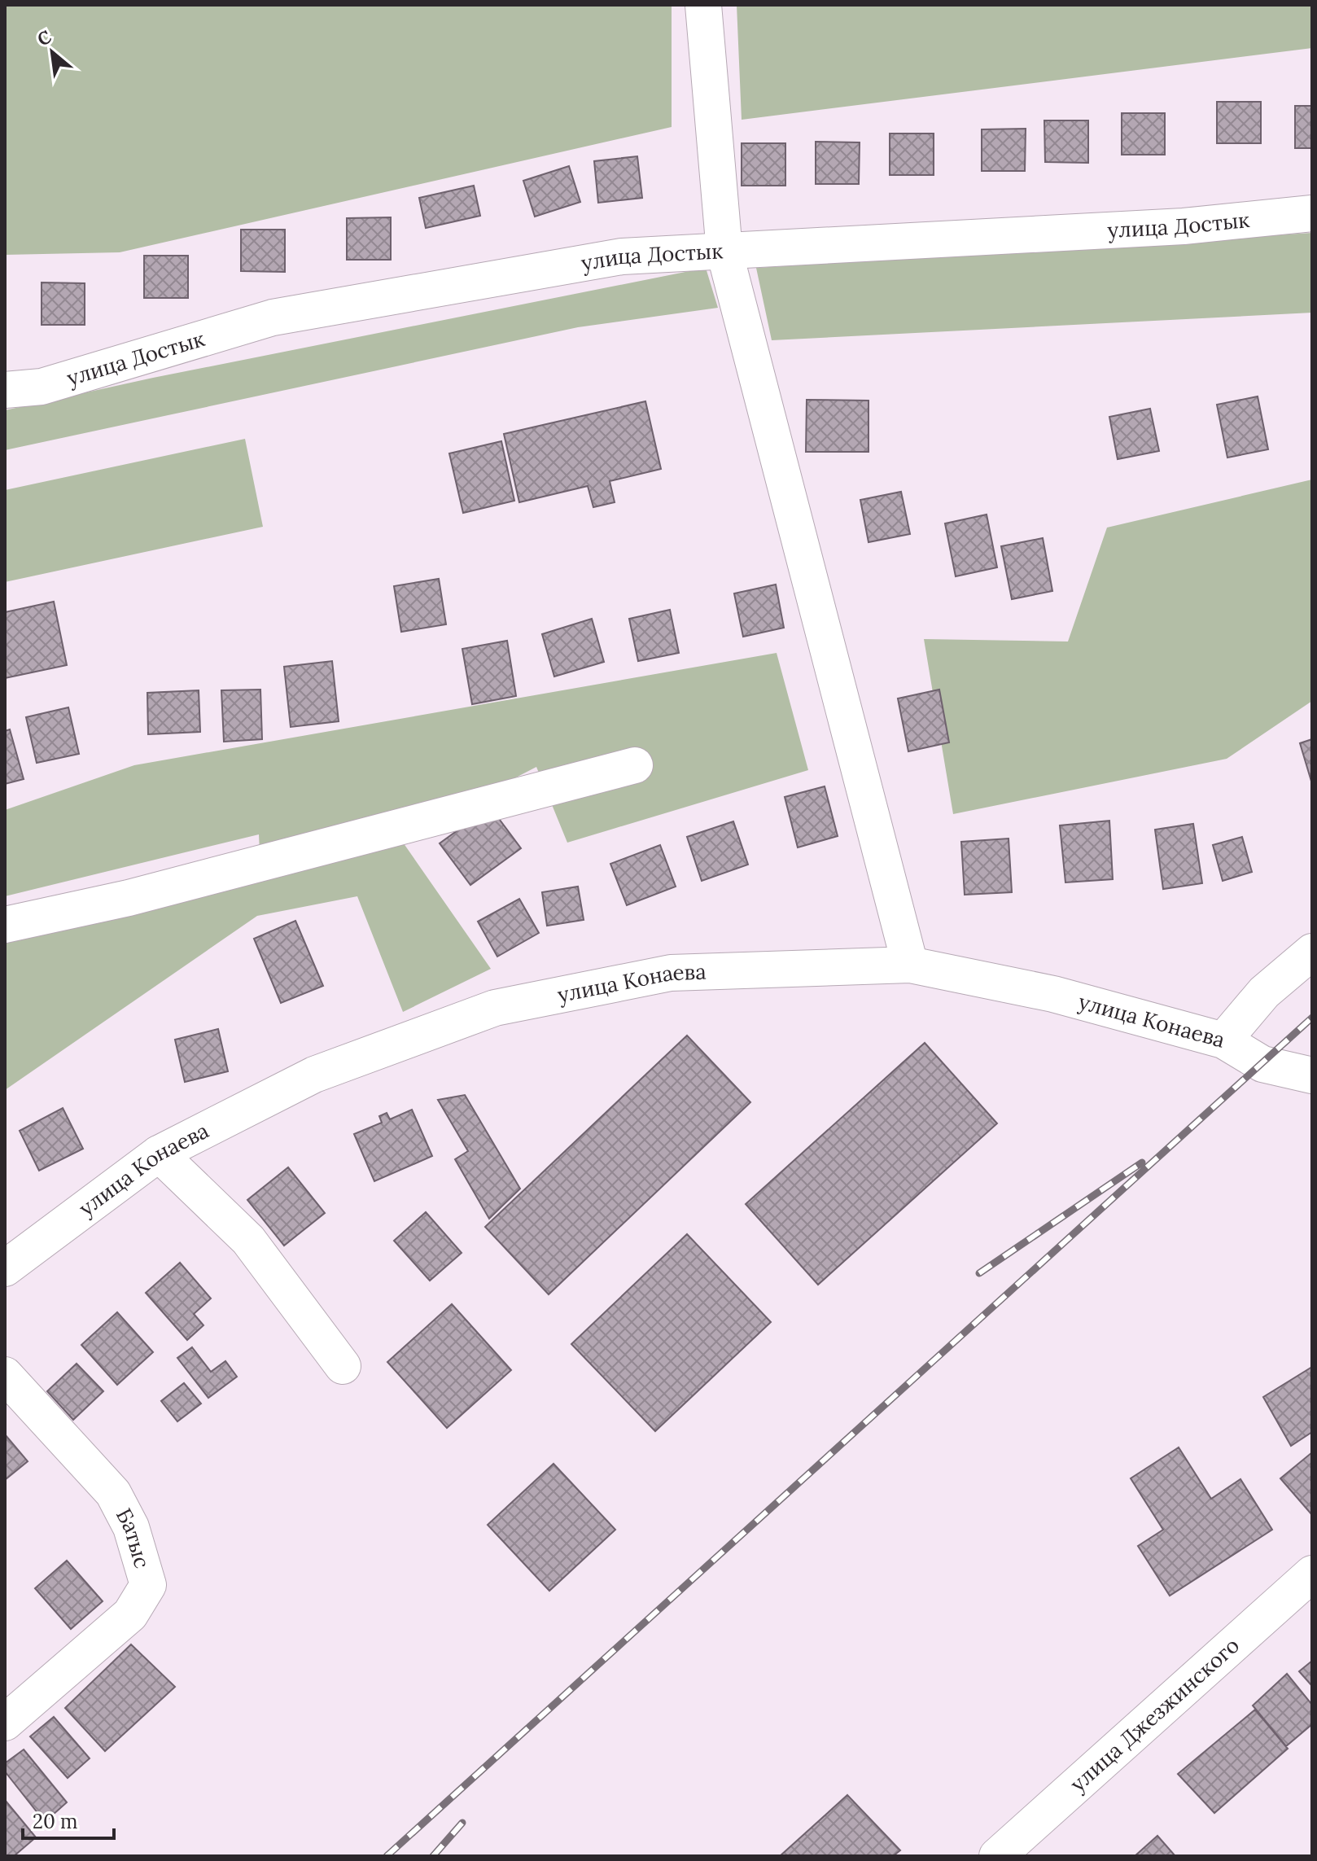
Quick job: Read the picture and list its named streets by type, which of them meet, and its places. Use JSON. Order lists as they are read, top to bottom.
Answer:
{
  "streets": {
    "street": [
      "улица Достык",
      "улица Конаева",
      "Батыс",
      "улица Джезжинского"
    ]
  },
  "scale_bar": "20 m",
  "north": "top left"
}
